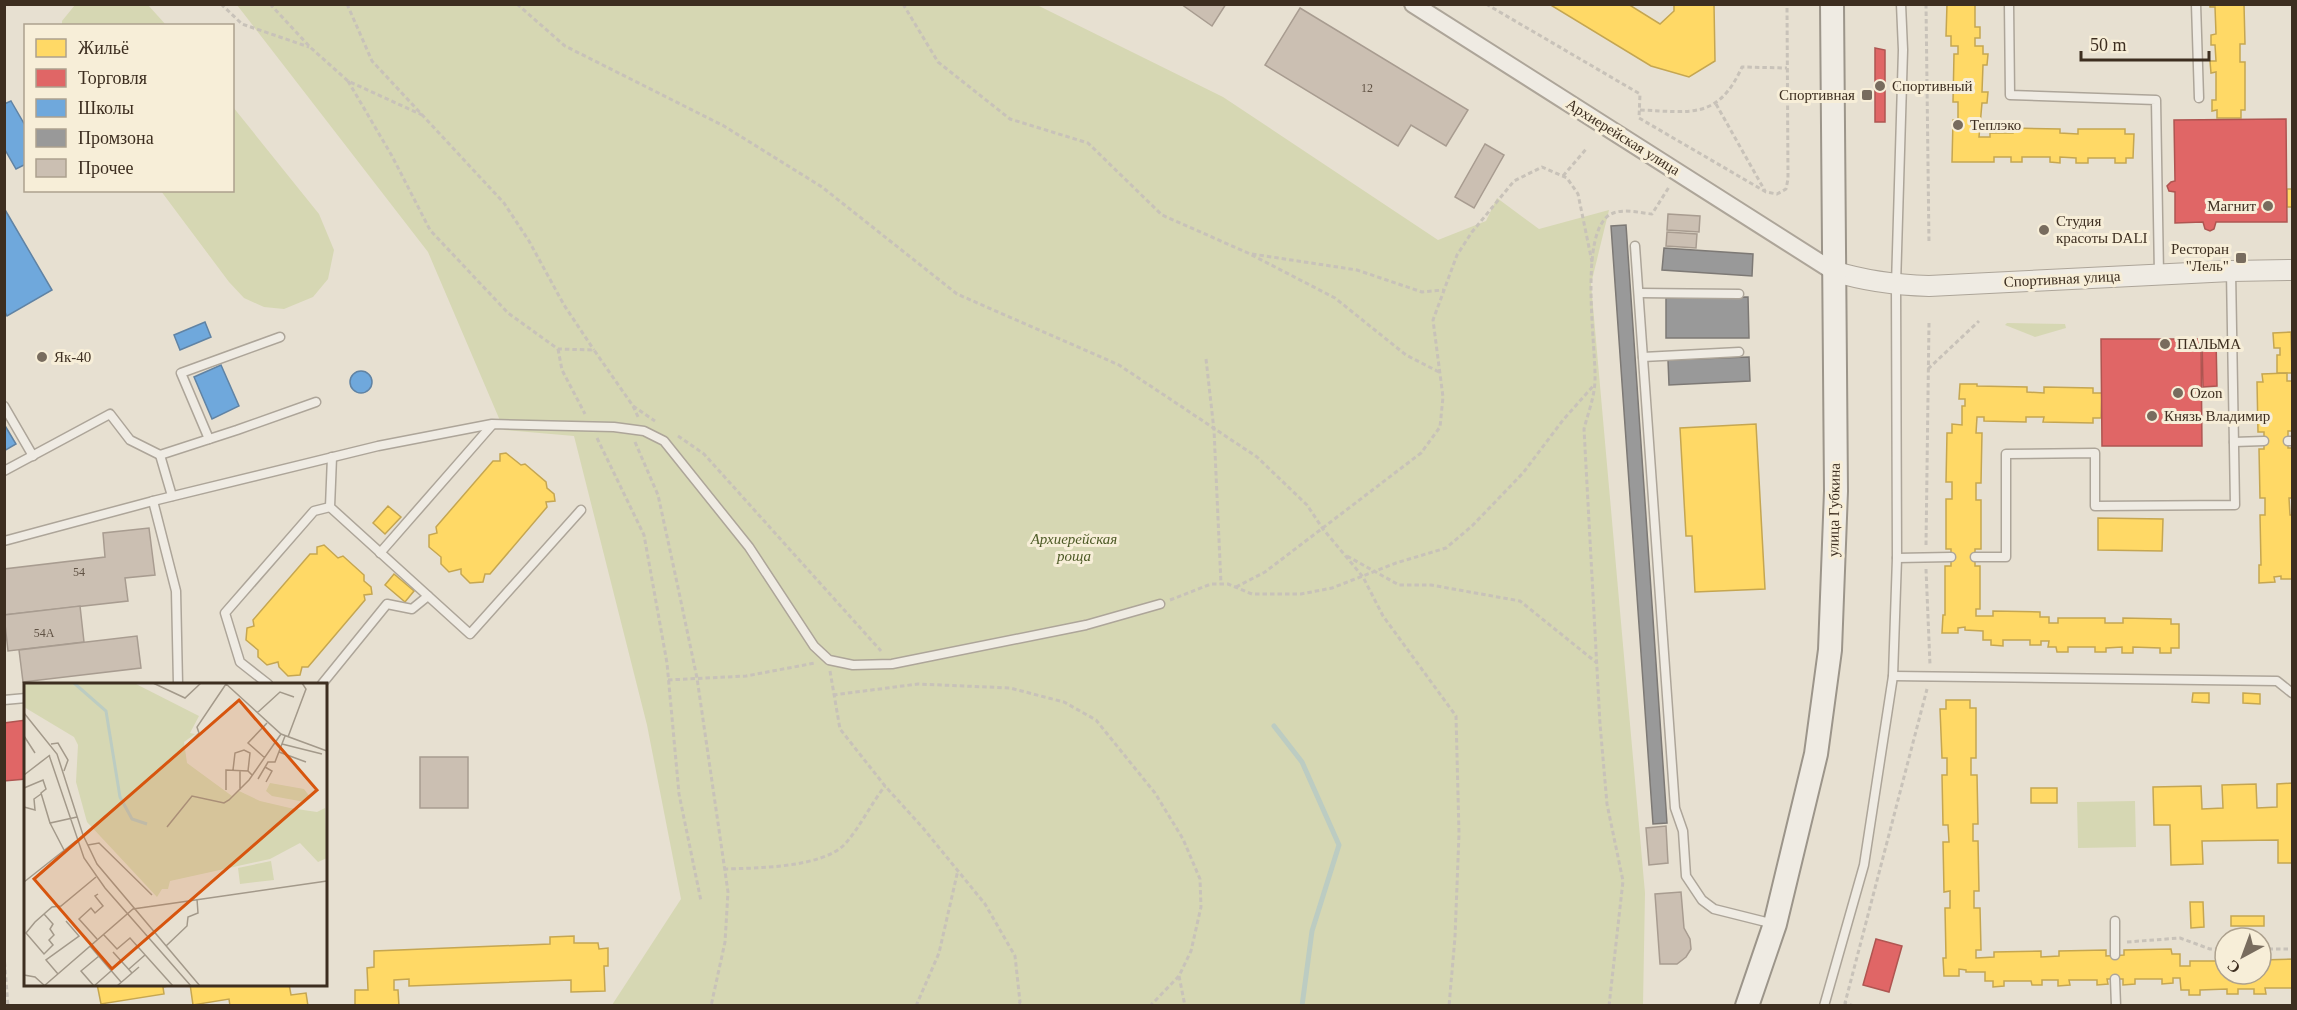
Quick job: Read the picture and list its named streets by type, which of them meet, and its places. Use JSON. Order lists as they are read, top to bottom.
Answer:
{
  "streets": {
    "main road": ["улица Губкина"],
    "street": ["Архиерейская улица", "Спортивная улица"]
  },
  "crossings": [
    ["Архиерейская улица", "Спортивная улица"],
    ["Архиерейская улица", "улица Губкина"],
    ["Спортивная улица", "улица Губкина"]
  ],
  "parks": ["Архиерейская роща"],
  "places": {
    "other": [
      "Спортивный",
      "Теплэко",
      "Магнит",
      "Студия красоты DALI",
      "ПАЛЬМА",
      "Як-40",
      "Ozon",
      "Князь Владимир"
    ],
    "transit": ["Спортивная", "Ресторан \"Лель\""]
  },
  "house_numbers": ["12", "54", "54А"],
  "legend": [
    "Жильё",
    "Торговля",
    "Школы",
    "Промзона",
    "Прочее"
  ],
  "scale_bar": "50 m",
  "north": "bottom left"
}
